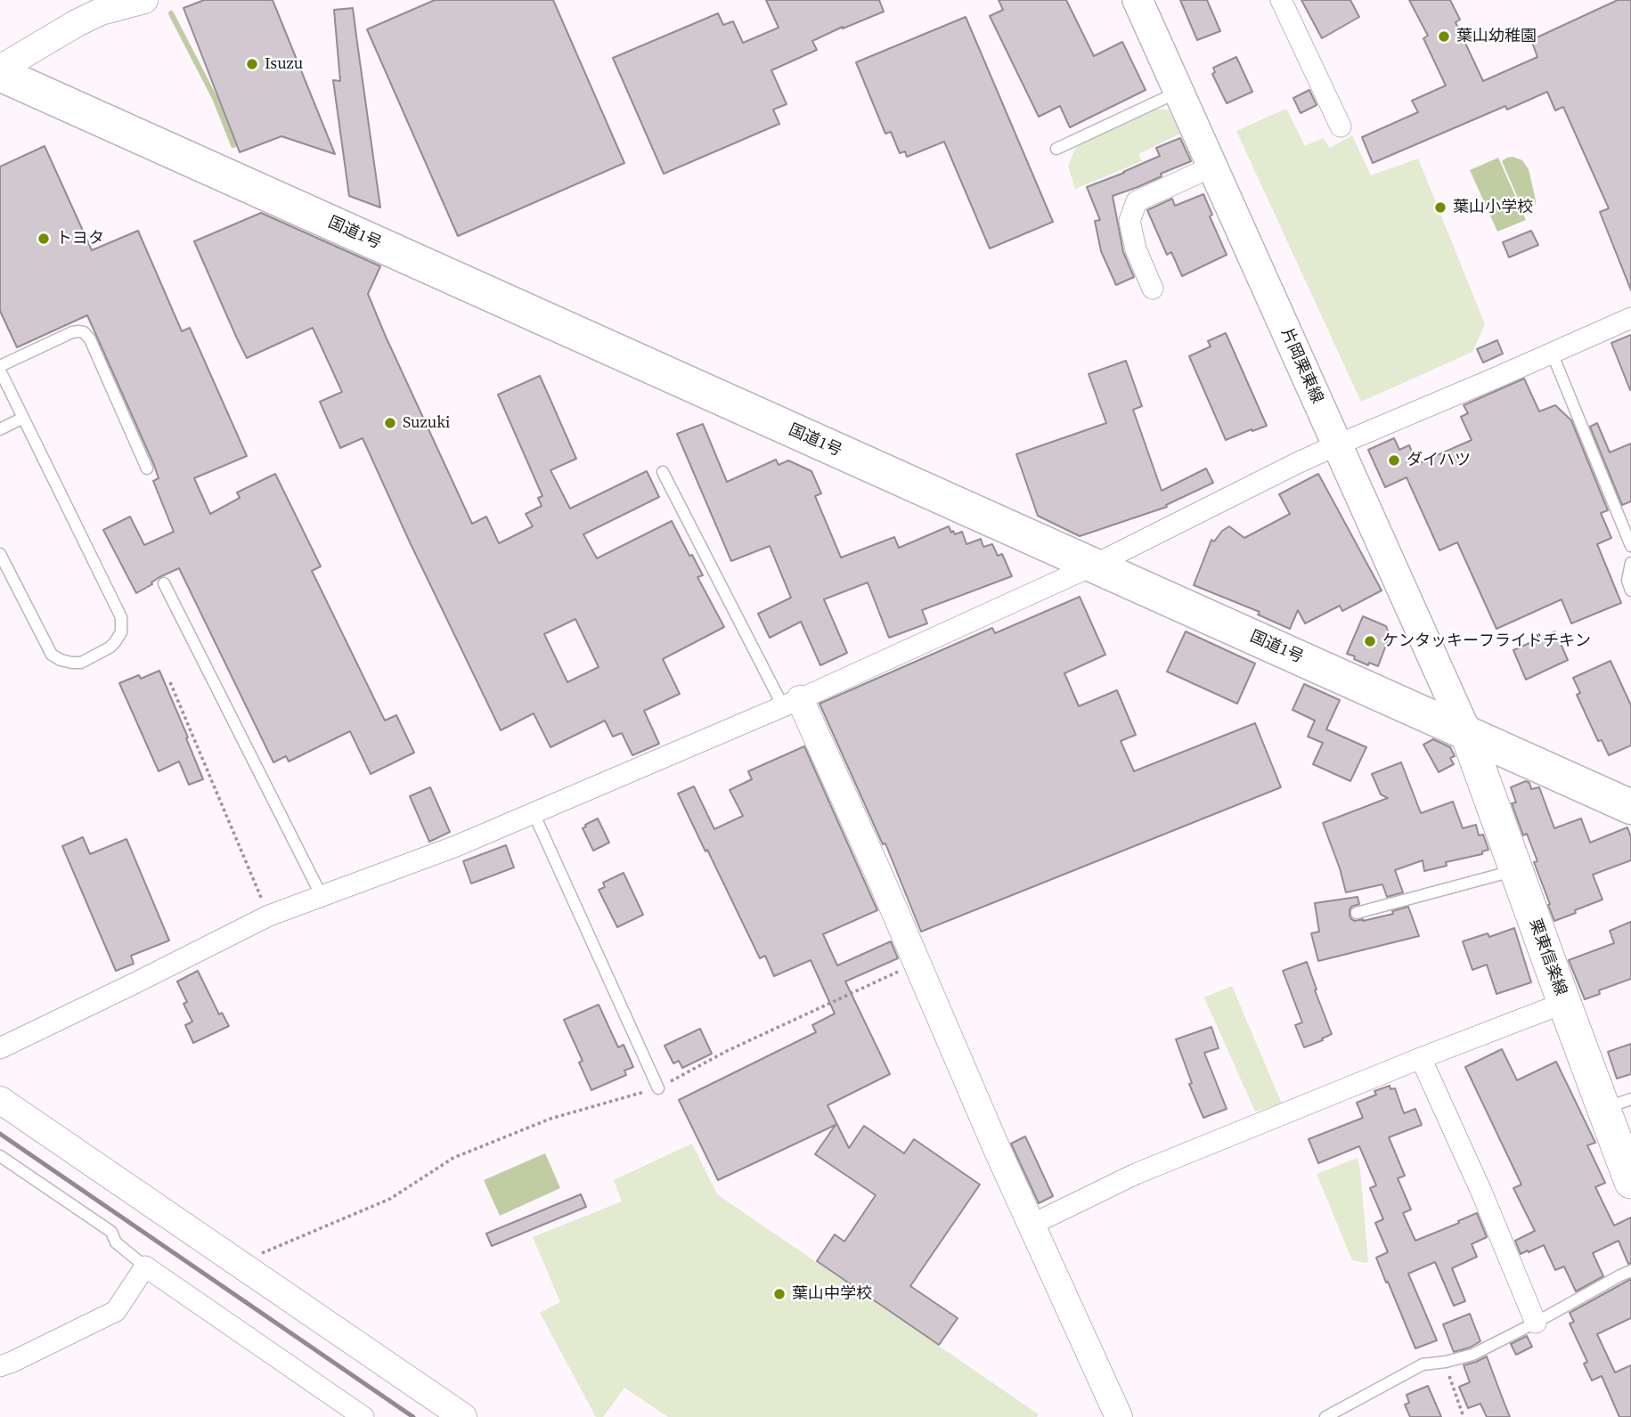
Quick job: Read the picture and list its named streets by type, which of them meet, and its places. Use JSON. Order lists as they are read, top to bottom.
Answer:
{
  "streets": {
    "highway": ["国道1号"],
    "main road": ["片岡栗東線", "栗東信楽線"]
  },
  "crossings": [
    ["国道1号", "片岡栗東線"],
    ["国道1号", "栗東信楽線"],
    ["片岡栗東線", "栗東信楽線"]
  ],
  "places": [
    "葉山幼稚園",
    "Isuzu",
    "葉山小学校",
    "トヨタ",
    "Suzuki",
    "ダイハツ",
    "ケンタッキーフライドチキン",
    "葉山中学校"
  ]
}
